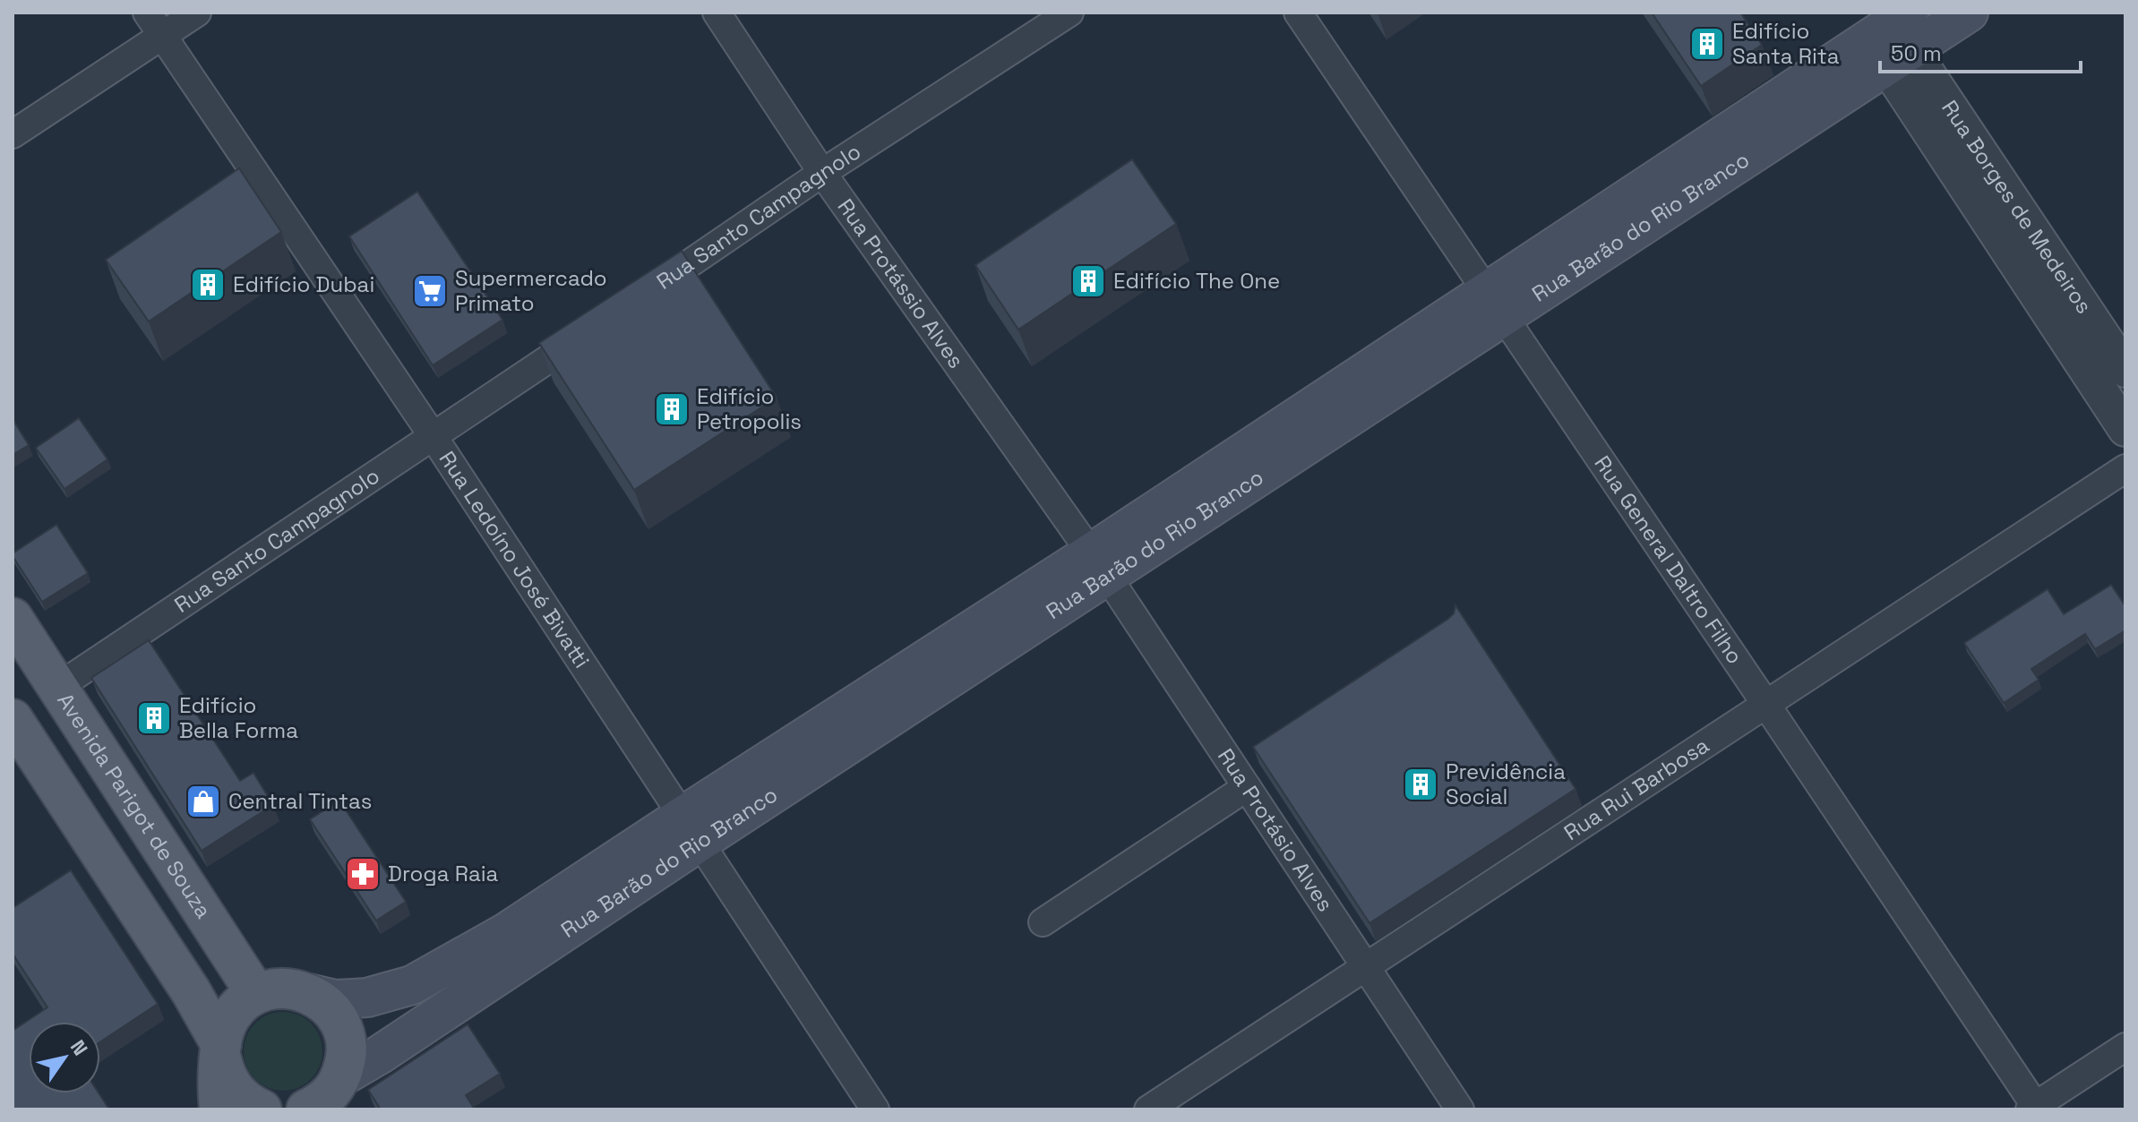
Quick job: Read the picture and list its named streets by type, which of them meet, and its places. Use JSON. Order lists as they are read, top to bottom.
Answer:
{
  "streets": {
    "main road": ["Rua Barão do Rio Branco", "Avenida Parigot de Souza"],
    "street": [
      "Rua Borges de Medeiros",
      "Rua Santo Campagnolo",
      "Rua Protássio Alves",
      "Rua Ledoíno José Bivatti",
      "Rua General Daltro Filho",
      "Rua Rui Barbosa",
      "Rua Protásio Alves"
    ]
  },
  "crossings": [
    ["Rua Borges de Medeiros", "Rua Barão do Rio Branco"],
    ["Rua Santo Campagnolo", "Rua Protássio Alves"],
    ["Rua Santo Campagnolo", "Rua Ledoíno José Bivatti"],
    ["Rua Santo Campagnolo", "Avenida Parigot de Souza"],
    ["Rua Barão do Rio Branco", "Rua Protássio Alves"],
    ["Rua Barão do Rio Branco", "Rua Ledoíno José Bivatti"],
    ["Rua Barão do Rio Branco", "Rua General Daltro Filho"],
    ["Rua Barão do Rio Branco", "Rua Protásio Alves"],
    ["Rua Protássio Alves", "Rua Protásio Alves"],
    ["Rua General Daltro Filho", "Rua Rui Barbosa"],
    ["Rua Rui Barbosa", "Rua Protásio Alves"]
  ],
  "places": {
    "building": [
      "Edifício Santa Rita",
      "Edifício The One",
      "Edifício Dubai",
      "Edifício Petropolis",
      "Edifício Bella Forma",
      "Previdência Social"
    ],
    "supermarket": ["Supermercado Primato"],
    "shop": ["Central Tintas"],
    "pharmacy": ["Droga Raia"]
  },
  "scale_bar": "50 m",
  "north": "top right"
}
